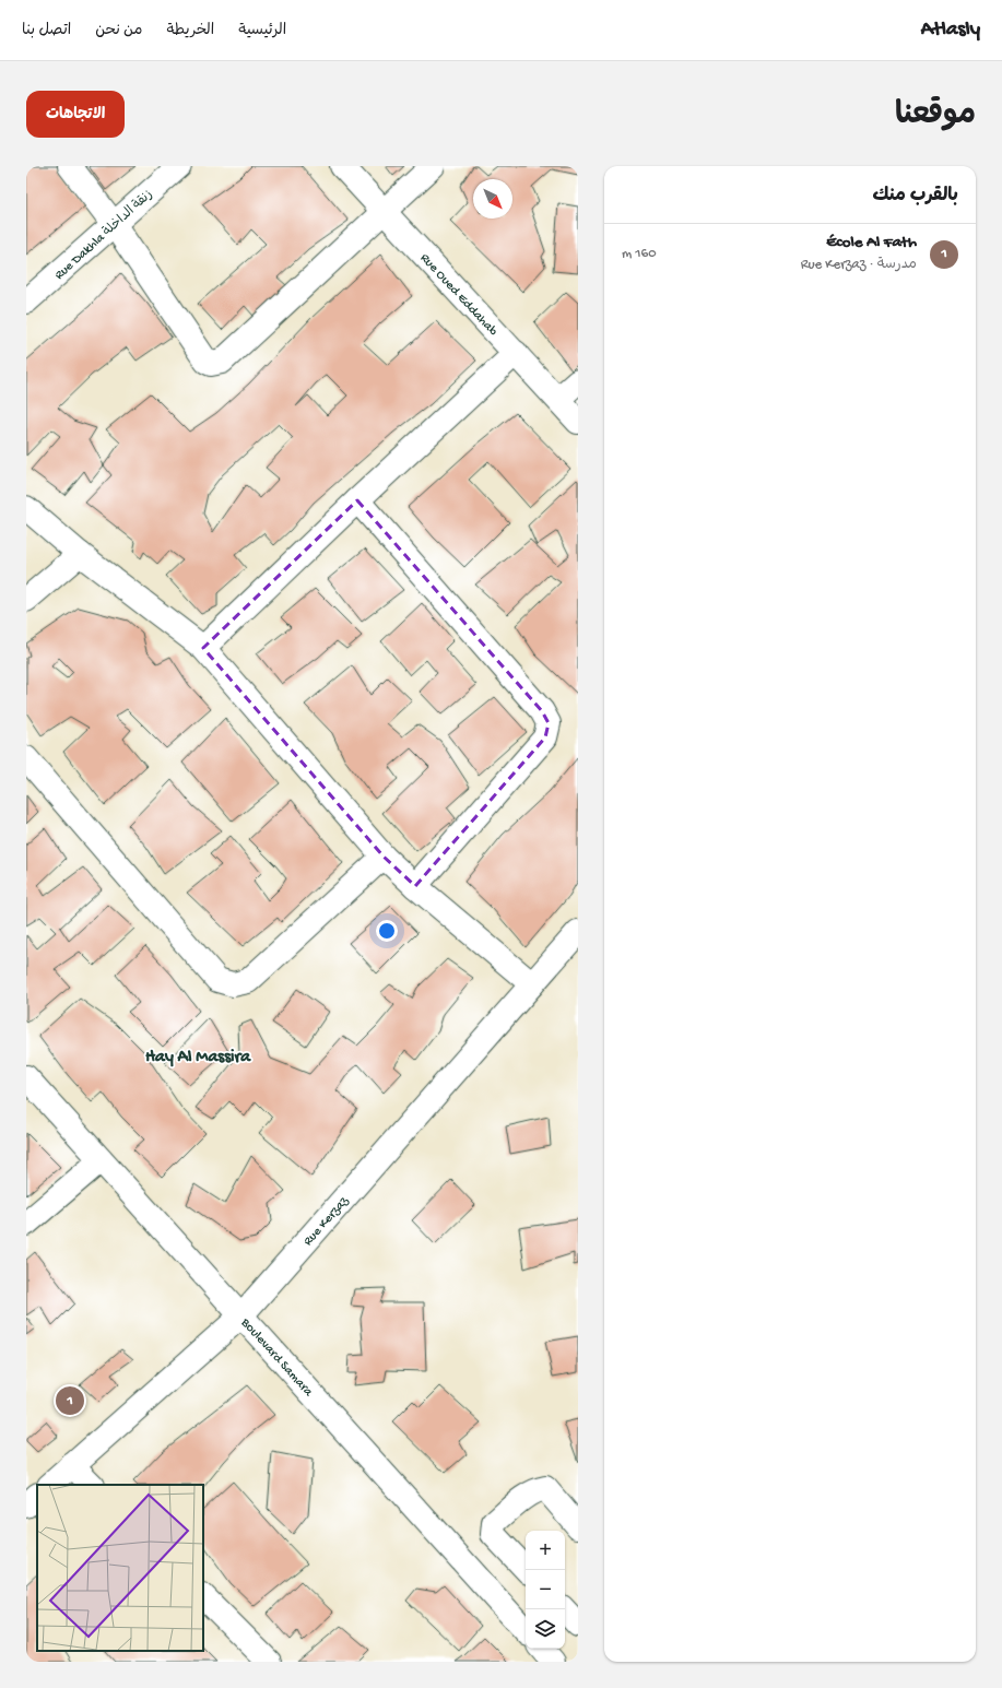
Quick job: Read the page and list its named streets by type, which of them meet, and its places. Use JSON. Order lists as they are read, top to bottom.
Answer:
{
  "streets": {
    "street": [
      "Rue Dakhla زنقة الداخلة",
      "Rue Oued Eddahab",
      "Rue Kerzaz",
      "Boulevard Samara"
    ]
  },
  "crossings": [
    ["Rue Kerzaz", "Boulevard Samara"]
  ],
  "districts": ["Hay Al Massira"],
  "north": "bottom right",
  "page": {
    "header": "Atlasly",
    "nav": [
      "الرئيسية",
      "الخريطة",
      "من نحن",
      "اتصل بنا"
    ],
    "title": "موقعنا",
    "buttons": "الاتجاهات",
    "heading": "بالقرب منك",
    "list": [
      {
        "mark": "1",
        "name": "École Al Fath",
        "note": "مدرسة · Rue Kerzaz",
        "value": "160 m"
      }
    ],
    "pins": "1",
    "map_buttons": ["+", "−"]
  }
}
